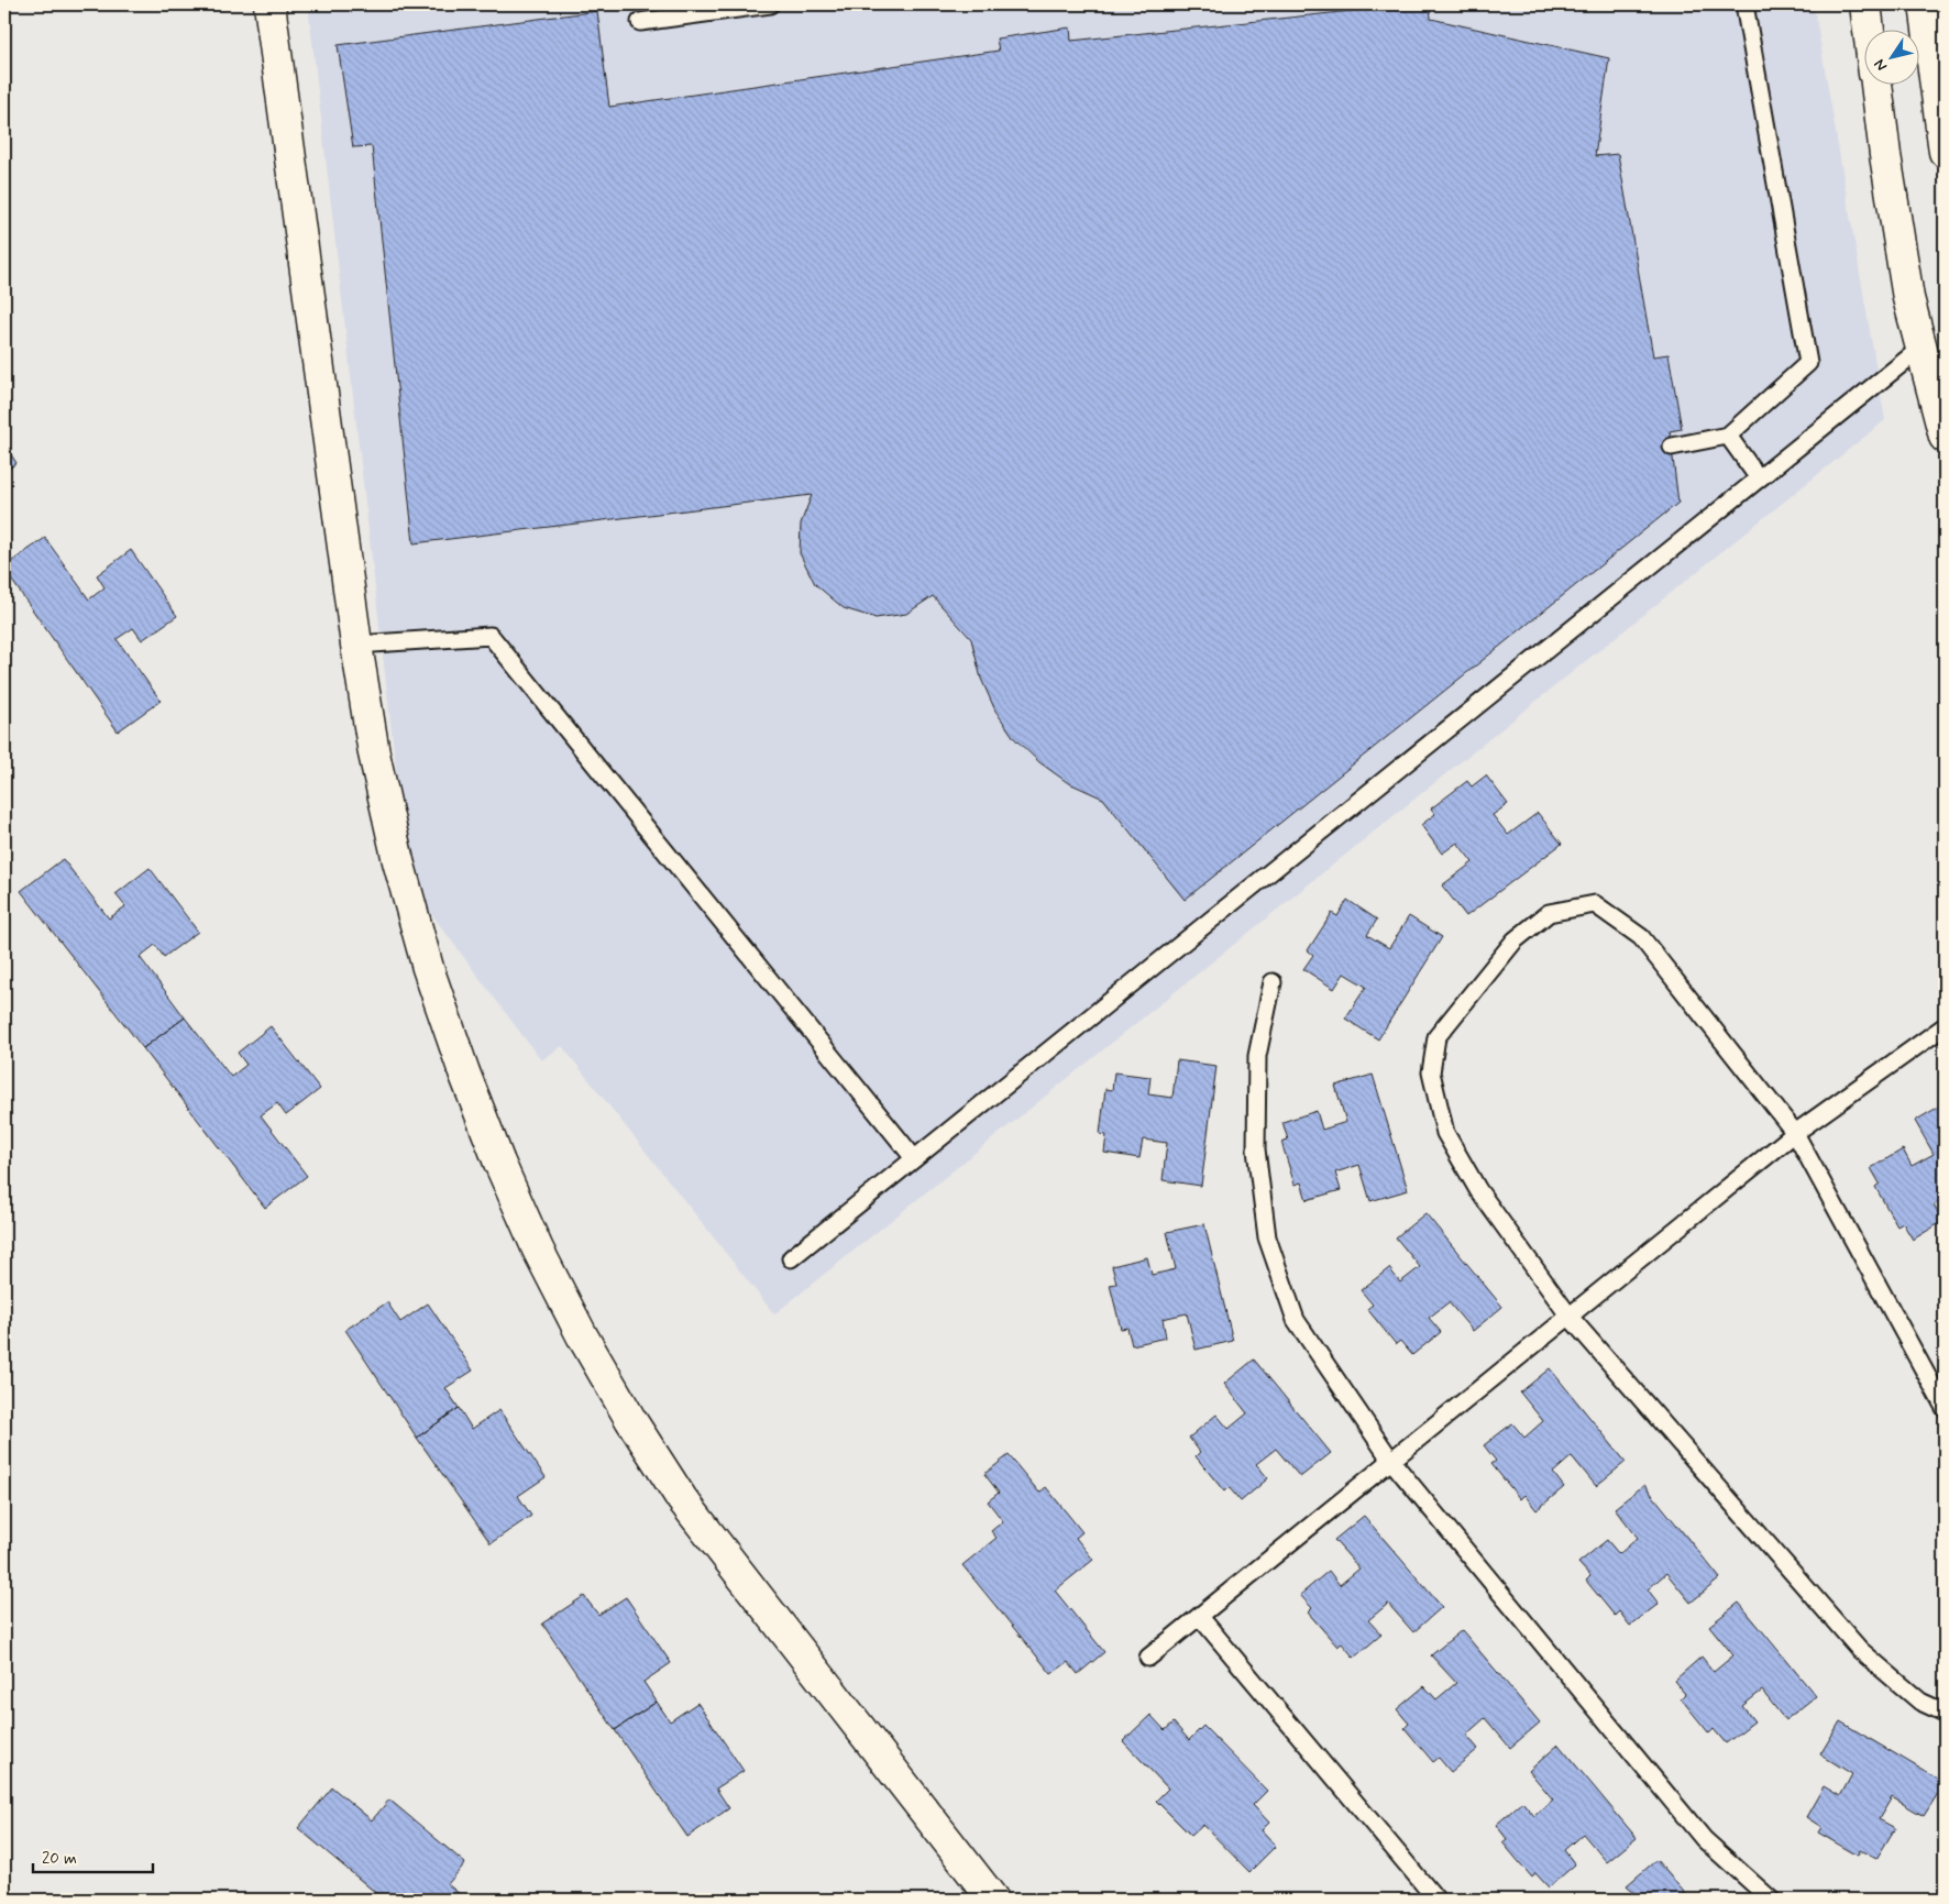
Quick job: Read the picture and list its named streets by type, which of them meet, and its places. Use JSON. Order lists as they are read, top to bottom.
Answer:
{
  "scale_bar": "20 m",
  "north": "bottom left"
}
